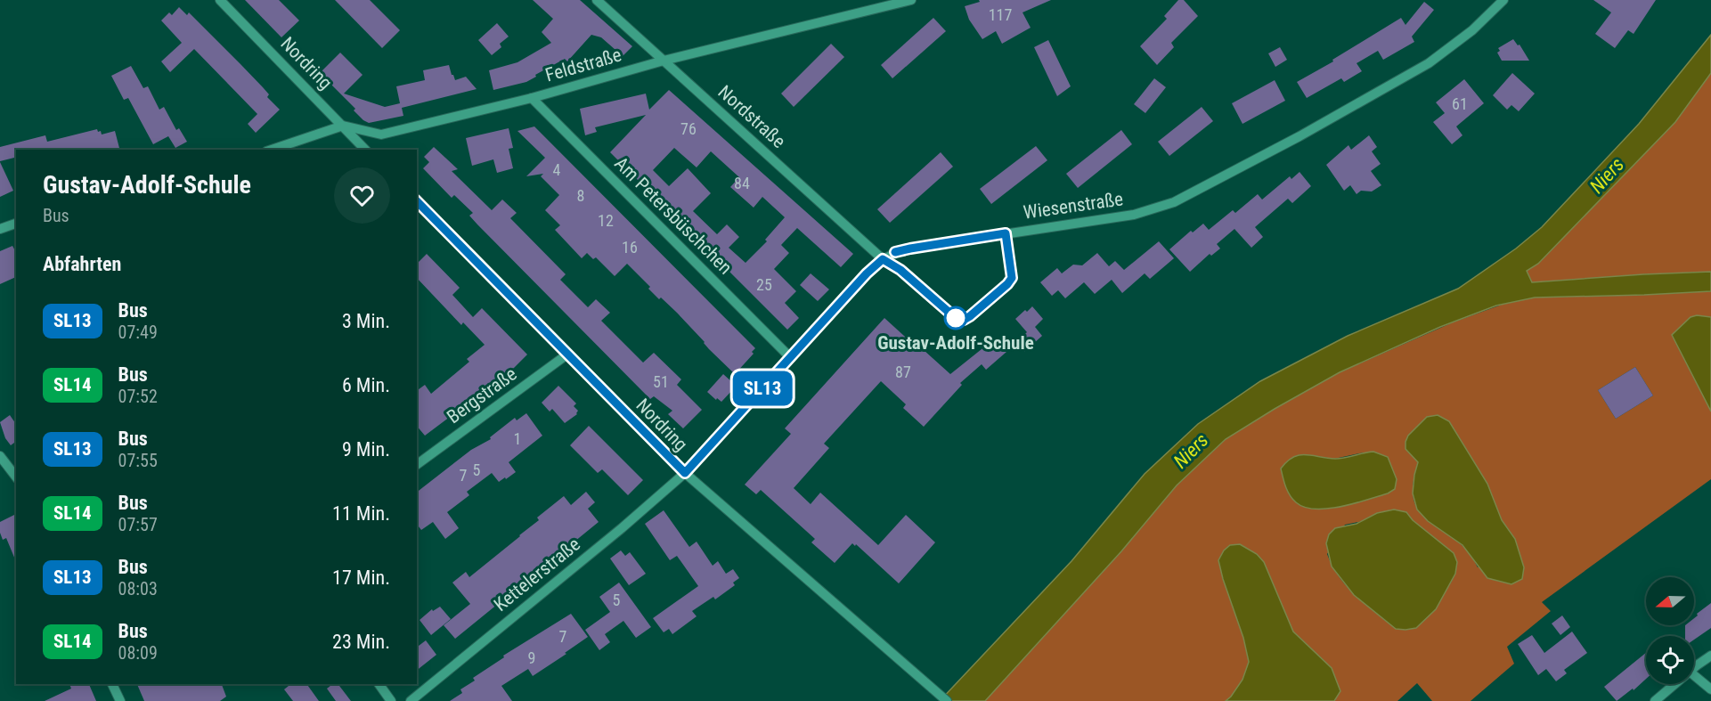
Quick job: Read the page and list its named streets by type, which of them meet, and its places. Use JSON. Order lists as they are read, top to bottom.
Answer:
{
  "streets": {
    "street": [
      "Nordring",
      "Feldstraße",
      "Nordstraße",
      "Wiesenstraße",
      "Am Petersbüschchen",
      "Bergstraße",
      "Kettelerstraße"
    ]
  },
  "crossings": [
    ["Nordring", "Feldstraße"],
    ["Nordring", "Wiesenstraße"],
    ["Nordring", "Bergstraße"],
    ["Nordring", "Kettelerstraße"],
    ["Feldstraße", "Nordstraße"],
    ["Feldstraße", "Am Petersbüschchen"],
    ["Nordstraße", "Wiesenstraße"],
    ["Wiesenstraße", "Am Petersbüschchen"],
    ["Wiesenstraße", "Kettelerstraße"]
  ],
  "water": ["Niers"],
  "places": ["Gustav-Adolf-Schule"],
  "lines": ["bus line SL13"],
  "house_numbers": [
    "117",
    "61",
    "76",
    "4",
    "84",
    "8",
    "12",
    "16",
    "25",
    "87",
    "51",
    "1",
    "5",
    "7",
    "5",
    "7",
    "9"
  ],
  "north": "left",
  "page": {
    "on_map": "SL13",
    "heading": [
      ["Gustav-Adolf-Schule", "Bus"],
      "Abfahrten"
    ],
    "list": [
      {
        "mark": "SL13",
        "name": "Bus",
        "note": "07:49",
        "value": "3 Min."
      },
      {
        "mark": "SL14",
        "name": "Bus",
        "note": "07:52",
        "value": "6 Min."
      },
      {
        "mark": "SL13",
        "name": "Bus",
        "note": "07:55",
        "value": "9 Min."
      },
      {
        "mark": "SL14",
        "name": "Bus",
        "note": "07:57",
        "value": "11 Min."
      },
      {
        "mark": "SL13",
        "name": "Bus",
        "note": "08:03",
        "value": "17 Min."
      },
      {
        "mark": "SL14",
        "name": "Bus",
        "note": "08:09",
        "value": "23 Min."
      }
    ]
  }
}
